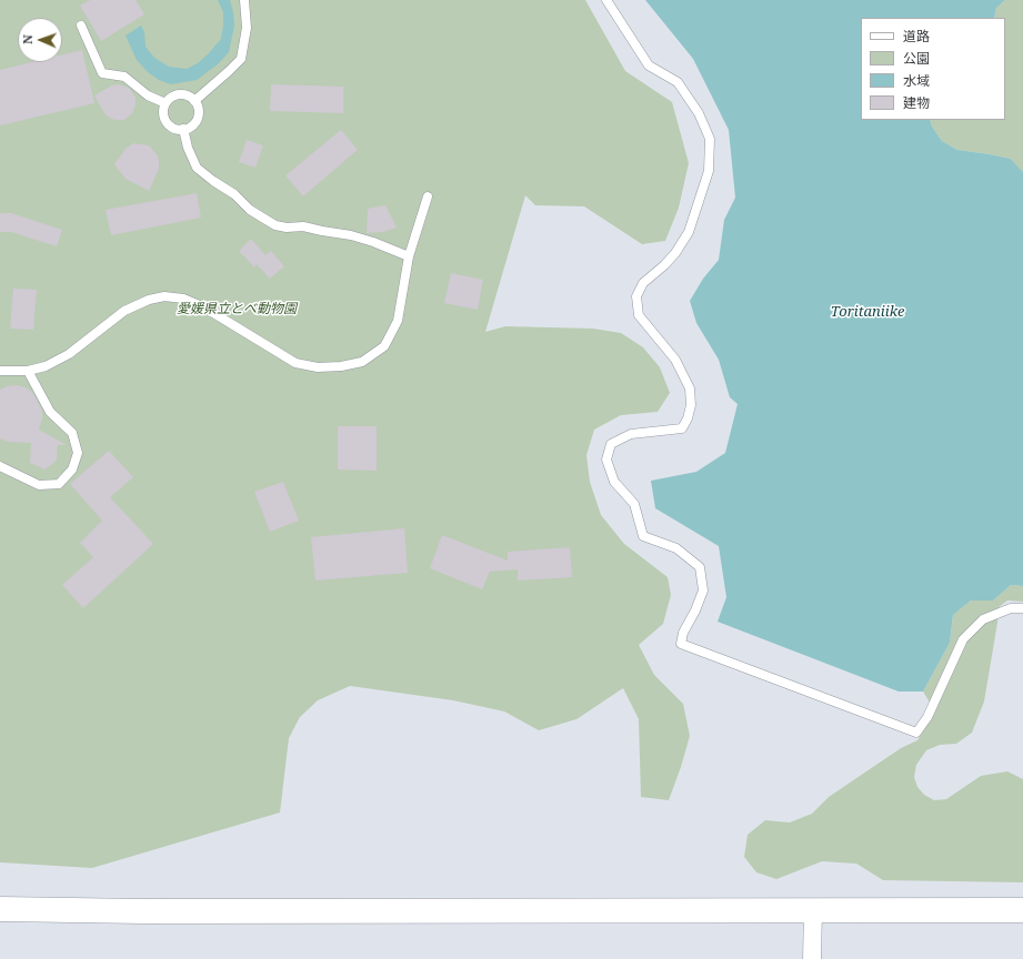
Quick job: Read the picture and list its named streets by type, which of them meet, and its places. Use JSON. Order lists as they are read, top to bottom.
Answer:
{
  "water": ["Toritaniike"],
  "parks": ["愛媛県立とべ動物園"],
  "legend": [
    "道路",
    "公園",
    "水域",
    "建物"
  ],
  "north": "left"
}
